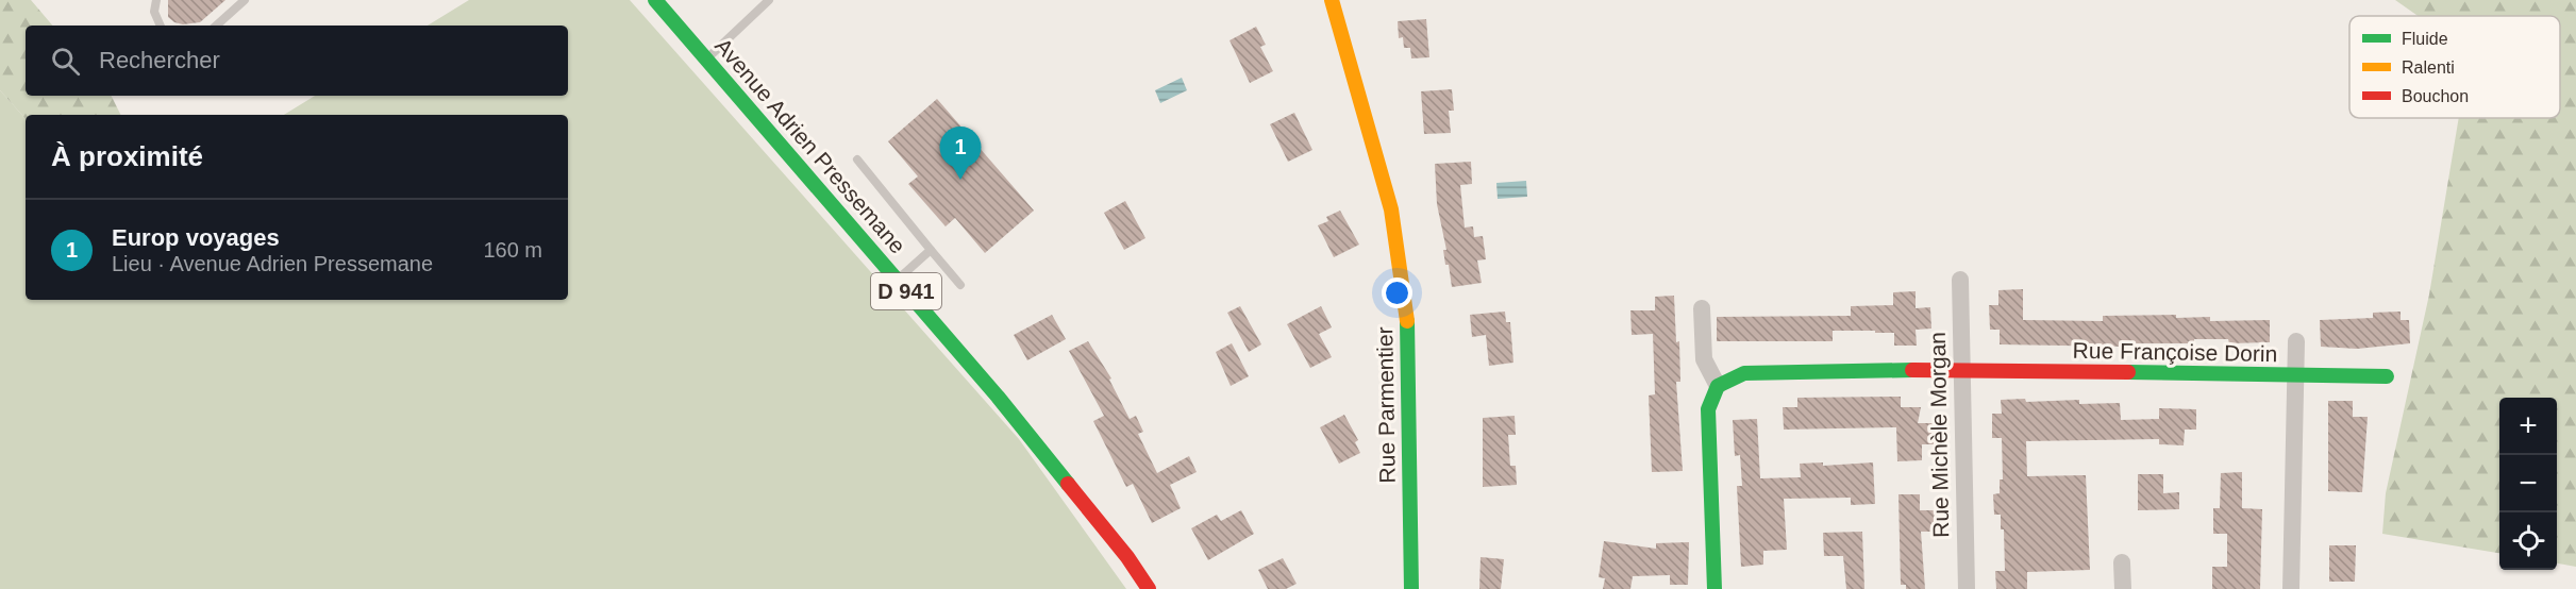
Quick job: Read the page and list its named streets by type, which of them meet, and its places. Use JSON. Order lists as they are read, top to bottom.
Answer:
{
  "streets": {
    "street": [
      "Avenue Adrien Pressemane",
      "D 941",
      "Rue Françoise Dorin",
      "Rue Parmentier",
      "Rue Michèle Morgan"
    ]
  },
  "crossings": [
    ["Rue Françoise Dorin", "Rue Michèle Morgan"]
  ],
  "legend": ["Fluide", "Ralenti", "Bouchon"],
  "page": {
    "search": "Rechercher",
    "heading": "À proximité",
    "pins": "1",
    "list": [
      {
        "mark": "1",
        "name": "Europ voyages",
        "note": "Lieu · Avenue Adrien Pressemane",
        "value": "160 m"
      }
    ],
    "map_buttons": ["+", "−"]
  }
}
